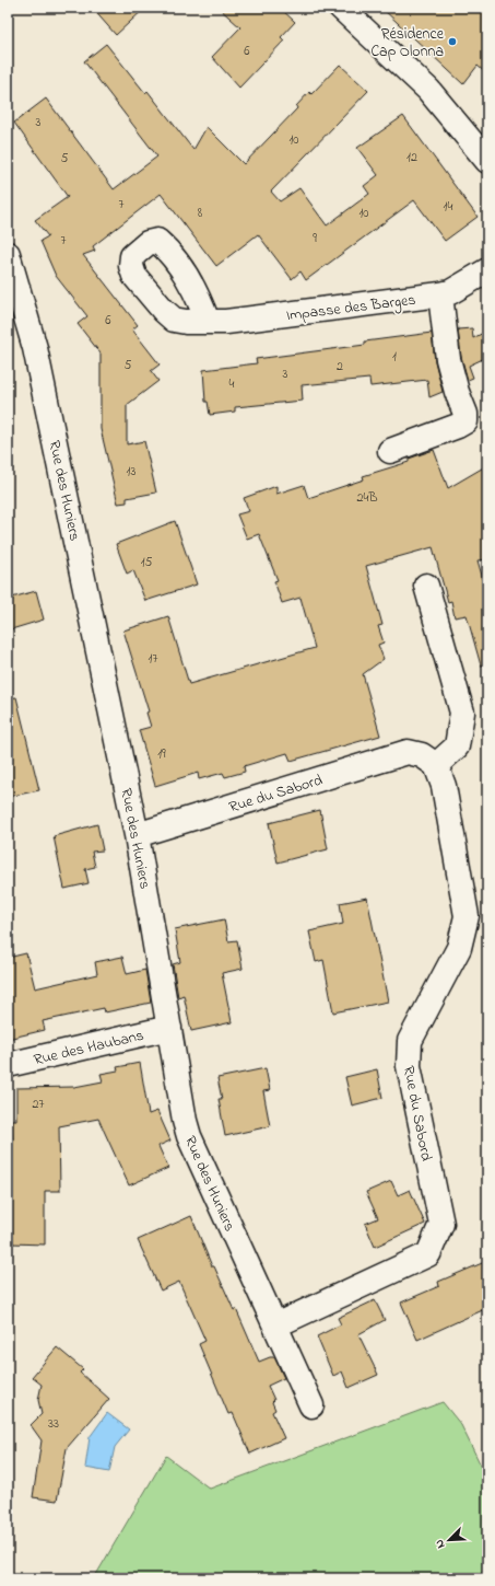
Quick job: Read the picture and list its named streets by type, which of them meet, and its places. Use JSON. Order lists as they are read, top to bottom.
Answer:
{
  "streets": {
    "street": [
      "Impasse des Barges",
      "Rue des Huniers",
      "Rue du Sabord",
      "Rue des Haubans"
    ]
  },
  "crossings": [
    ["Rue des Huniers", "Rue du Sabord"],
    ["Rue des Huniers", "Rue des Haubans"]
  ],
  "places": ["Résidence Cap Olonna"],
  "house_numbers": [
    "6",
    "3",
    "10",
    "12",
    "5",
    "7",
    "14",
    "8",
    "10",
    "9",
    "7",
    "6",
    "1",
    "5",
    "2",
    "3",
    "4",
    "13",
    "24B",
    "15",
    "17",
    "19",
    "27",
    "33"
  ],
  "north": "bottom left"
}
